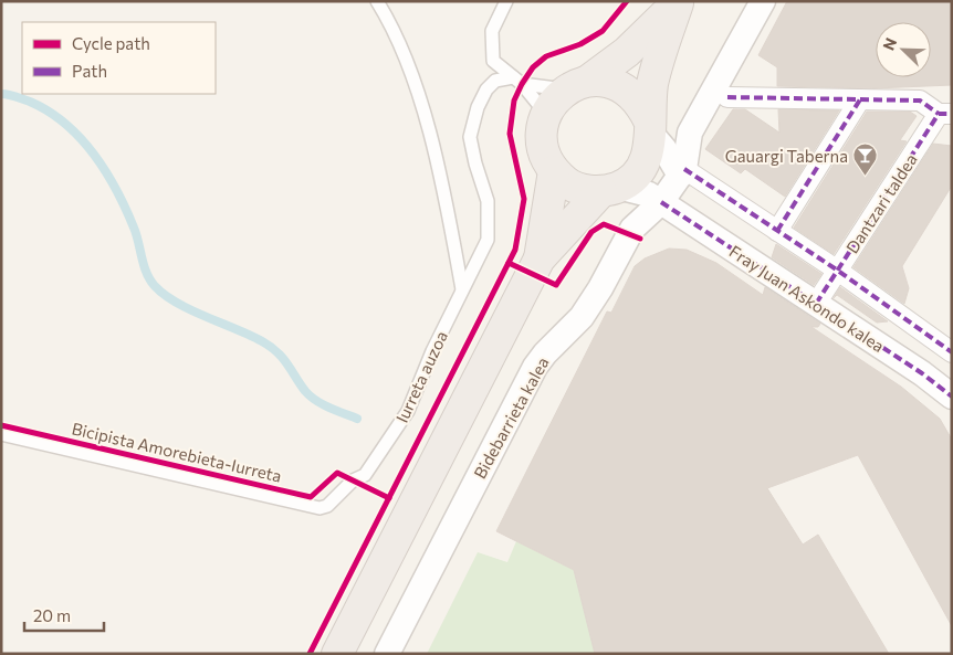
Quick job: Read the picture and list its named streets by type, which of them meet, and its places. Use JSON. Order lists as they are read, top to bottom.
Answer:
{
  "streets": {
    "street": ["Dantzari taldea", "Fray Juan Askondo kalea", "Bidebarrieta kalea"],
    "lane": ["Iurreta auzoa"],
    "cycle path": ["Bicipista Amorebieta-Iurreta"]
  },
  "crossings": [
    ["Dantzari taldea", "Fray Juan Askondo kalea"],
    ["Fray Juan Askondo kalea", "Bidebarrieta kalea"]
  ],
  "places": {
    "bar": ["Gauargi Taberna"]
  },
  "legend": ["Cycle path", "Path"],
  "scale_bar": "20 m",
  "north": "top left"
}
